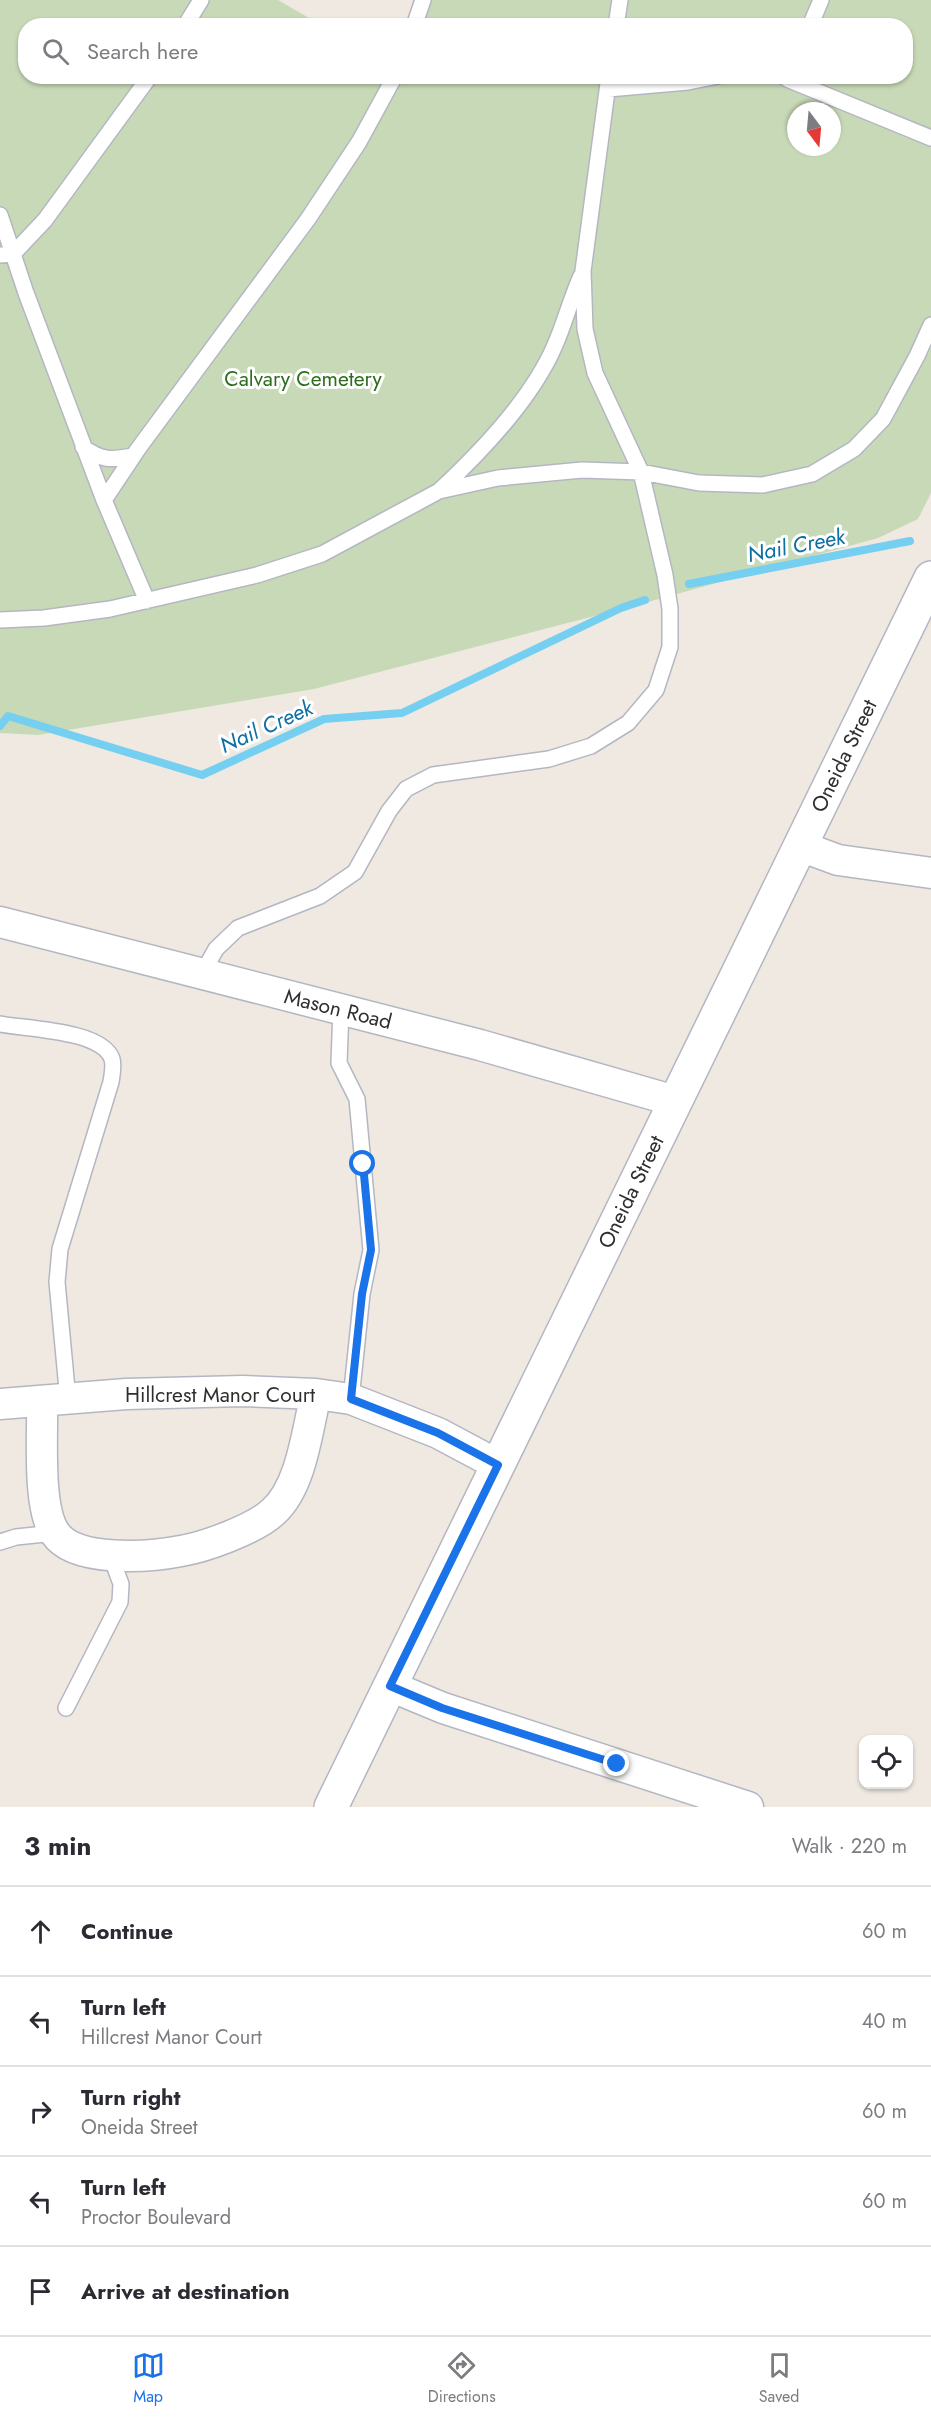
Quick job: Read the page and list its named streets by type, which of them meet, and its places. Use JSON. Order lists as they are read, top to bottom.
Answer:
{
  "streets": {
    "street": ["Oneida Street", "Mason Road", "Hillcrest Manor Court"]
  },
  "crossings": [
    ["Oneida Street", "Mason Road"],
    ["Oneida Street", "Hillcrest Manor Court"]
  ],
  "water": ["Nail Creek"],
  "parks": ["Calvary Cemetery"],
  "north": "bottom",
  "page": {
    "search": "Search here",
    "heading": ["3 min", "Walk · 220 m"],
    "list": [
      ["Continue", "60 m"],
      ["Turn left", "Hillcrest Manor Court", "40 m"],
      ["Turn right", "Oneida Street", "60 m"],
      ["Turn left", "Proctor Boulevard", "60 m"],
      "Arrive at destination"
    ],
    "nav": ["Map", "Directions", "Saved"]
  }
}
